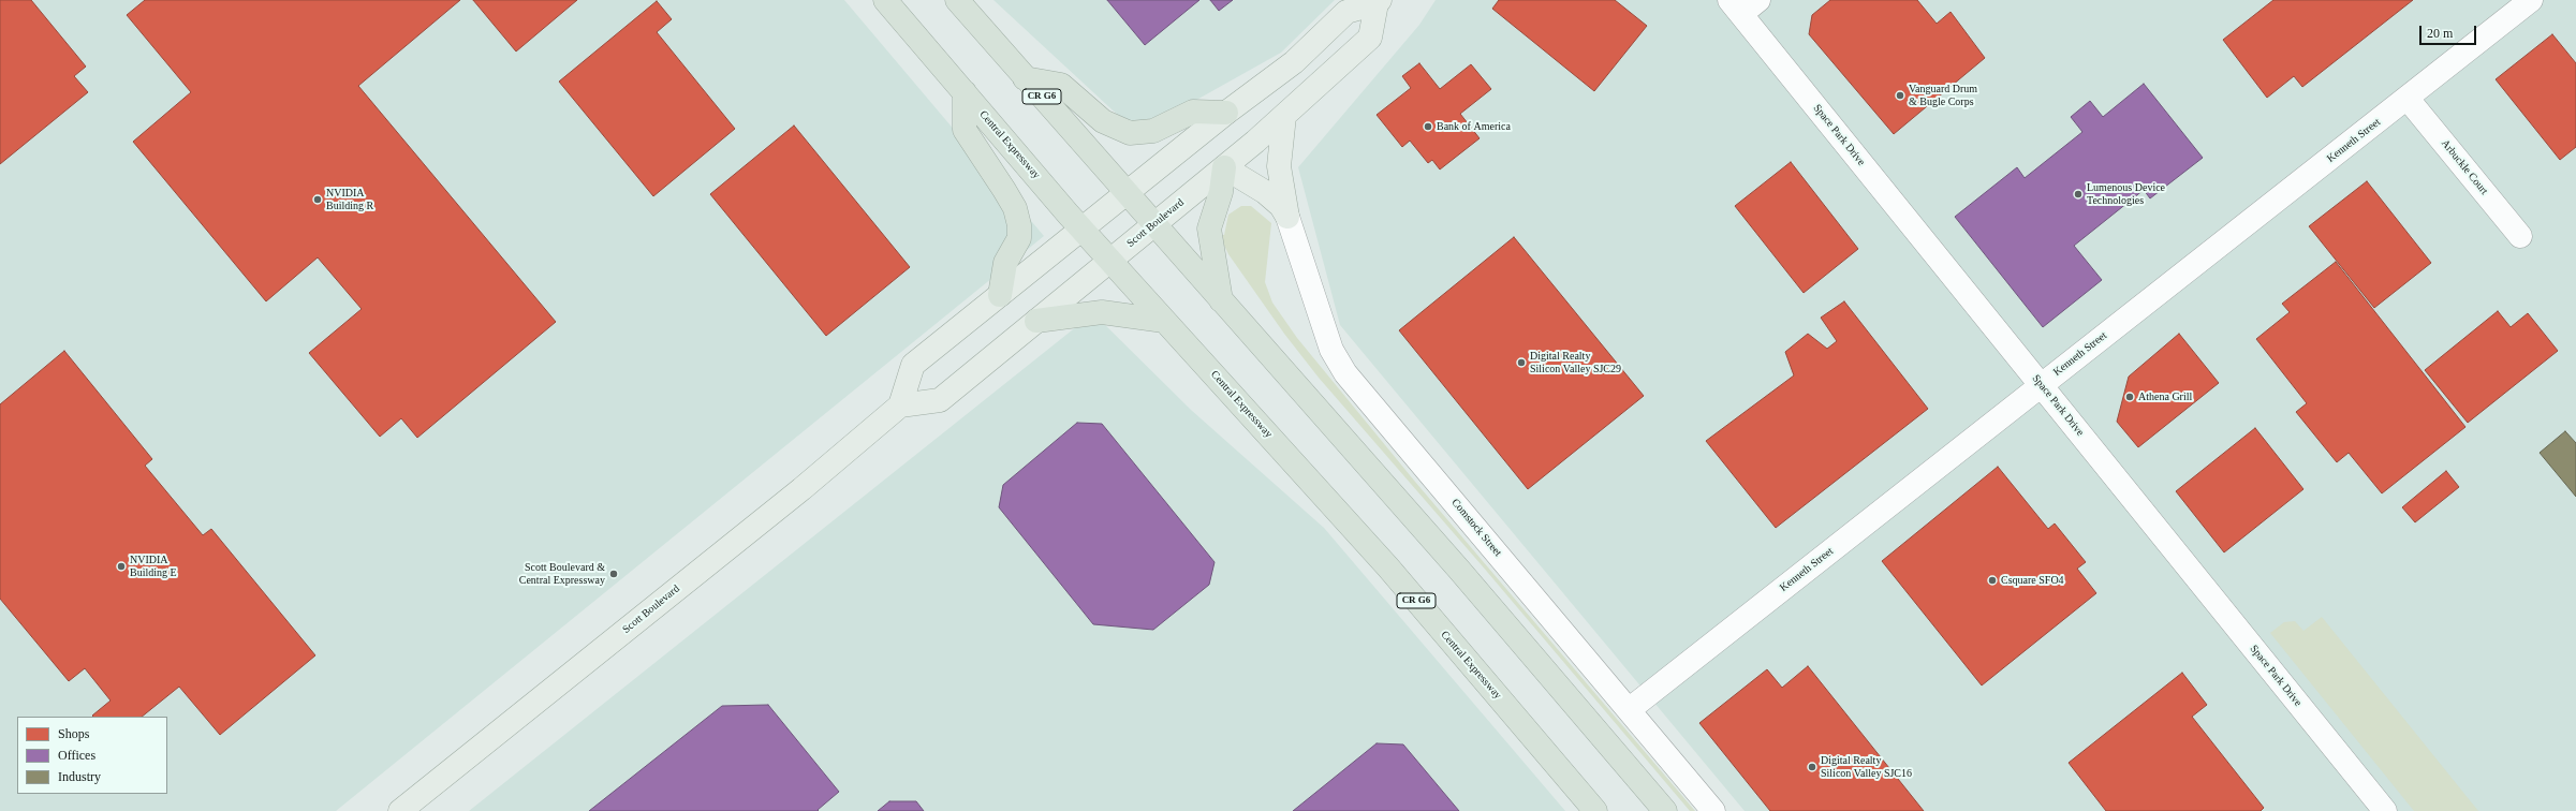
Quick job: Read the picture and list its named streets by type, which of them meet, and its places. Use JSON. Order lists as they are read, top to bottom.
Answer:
{
  "streets": {
    "highway": ["CR G6", "Central Expressway"],
    "main road": ["Scott Boulevard"],
    "street": [
      "Space Park Drive",
      "Kenneth Street",
      "Arbuckle Court",
      "Comstock Street"
    ]
  },
  "crossings": [
    ["CR G6", "Scott Boulevard"],
    ["Space Park Drive", "Kenneth Street"],
    ["Kenneth Street", "Arbuckle Court"],
    ["Kenneth Street", "Comstock Street"],
    ["Central Expressway", "Scott Boulevard"]
  ],
  "places": [
    "Vanguard Drum & Bugle Corps",
    "Bank of America",
    "Lumenous Device Technologies",
    "NVIDIA Building R",
    "Digital Realty Silicon Valley SJC29",
    "Athena Grill",
    "NVIDIA Building E",
    "Scott Boulevard & Central Expressway",
    "Csquare SFO4",
    "Digital Realty Silicon Valley SJC16"
  ],
  "legend": ["Shops", "Offices", "Industry"],
  "scale_bar": "20 m"
}
